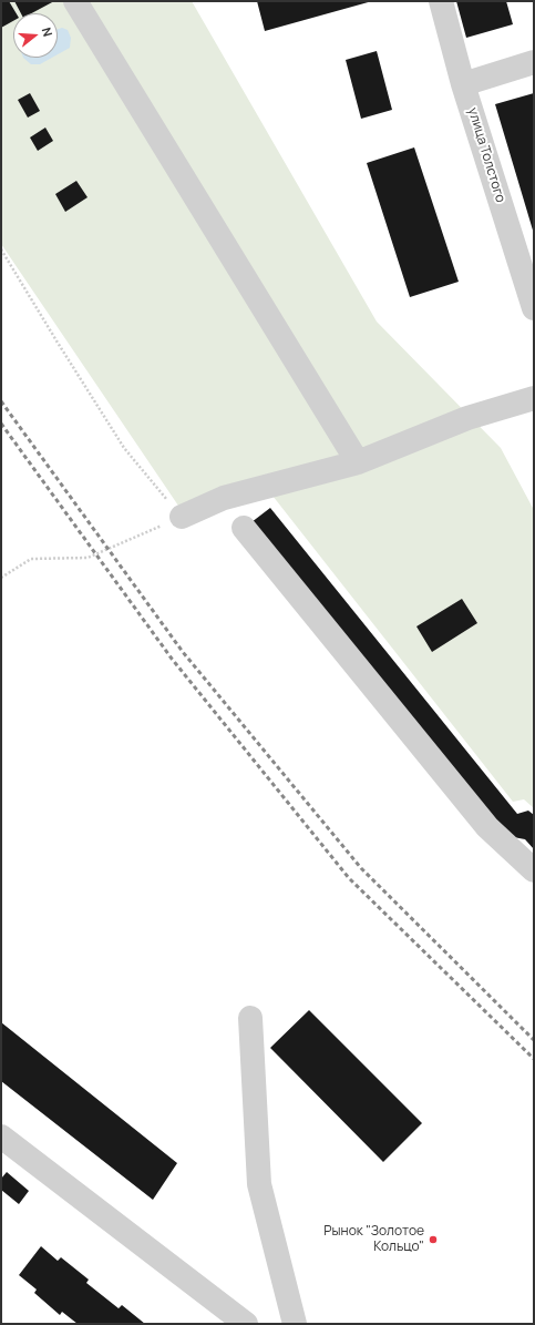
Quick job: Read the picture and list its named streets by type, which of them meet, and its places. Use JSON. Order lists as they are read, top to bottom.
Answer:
{
  "streets": {
    "street": ["улица Толстого"]
  },
  "places": ["Рынок \"Золотое Кольцо\""],
  "north": "right"
}
